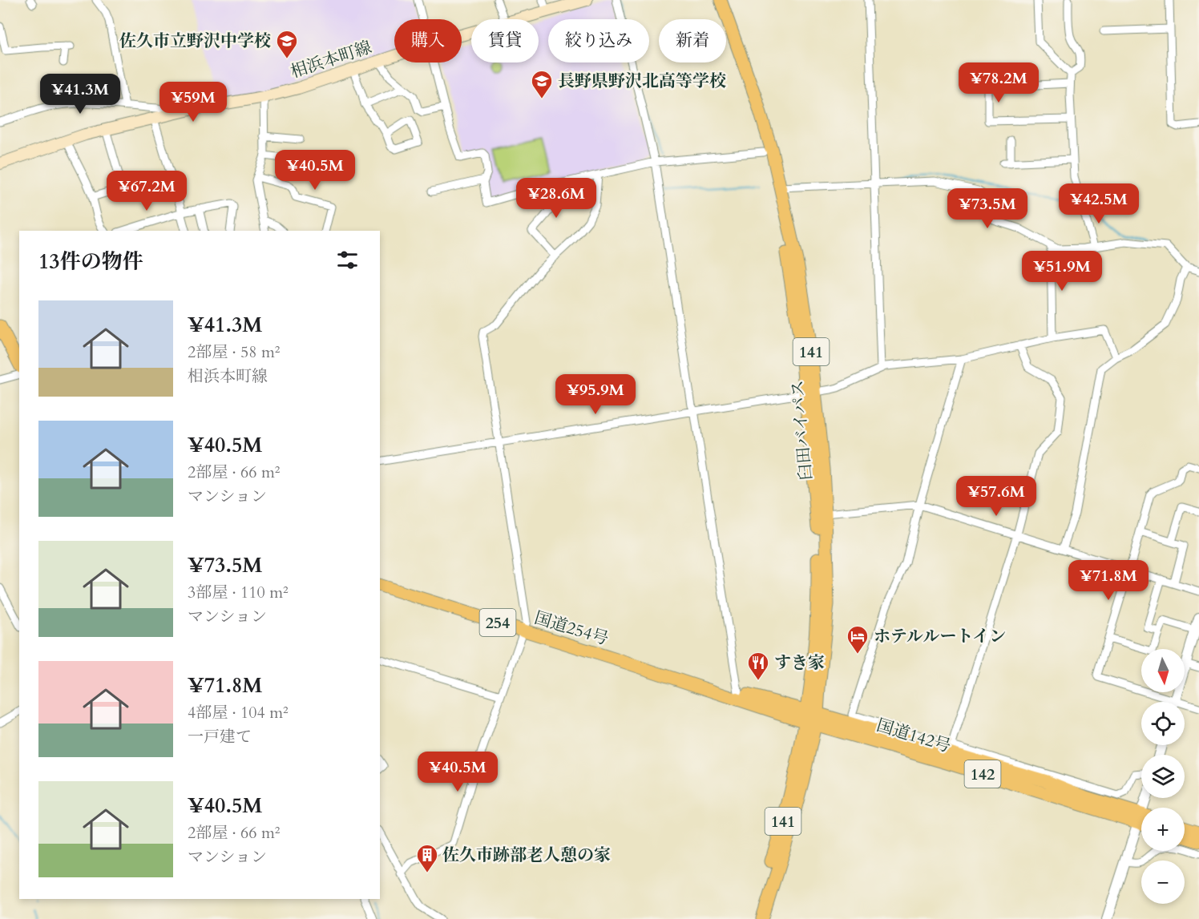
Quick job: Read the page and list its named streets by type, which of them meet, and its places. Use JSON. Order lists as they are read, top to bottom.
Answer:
{
  "streets": {
    "highway": [
      "141",
      "臼田バイパス",
      "254",
      "国道254号",
      "国道142号",
      "142"
    ],
    "main road": ["相浜本町線"]
  },
  "crossings": [
    ["141", "臼田バイパス"],
    ["141", "国道254号"],
    ["141", "国道142号"],
    ["臼田バイパス", "国道254号"],
    ["臼田バイパス", "国道142号"],
    ["国道254号", "国道142号"]
  ],
  "places": {
    "school or university": ["佐久市立野沢中学校", "長野県野沢北高等学校"],
    "hotel": ["ホテルルートイン"],
    "restaurant": ["すき家"],
    "building": ["佐久市跡部老人憩の家"]
  },
  "north": "bottom",
  "page": {
    "chip": [
      "購入",
      "賃貸",
      "絞り込み",
      "新着"
    ],
    "price": [
      "¥78.2M",
      "¥41.3M",
      "¥59M",
      "¥40.5M",
      "¥67.2M",
      "¥28.6M",
      "¥42.5M",
      "¥73.5M",
      "¥51.9M",
      "¥95.9M",
      "¥57.6M",
      "¥71.8M",
      "¥40.5M"
    ],
    "heading": "13件の物件",
    "list": [
      {
        "name": "¥41.3M",
        "note": "2部屋 · 58 m² · 相浜本町線"
      },
      {
        "name": "¥40.5M",
        "note": "2部屋 · 66 m² · マンション"
      },
      {
        "name": "¥73.5M",
        "note": "3部屋 · 110 m² · マンション"
      },
      {
        "name": "¥71.8M",
        "note": "4部屋 · 104 m² · 一戸建て"
      },
      {
        "name": "¥40.5M",
        "note": "2部屋 · 66 m² · マンション"
      }
    ],
    "map_buttons": ["+", "−"]
  }
}
